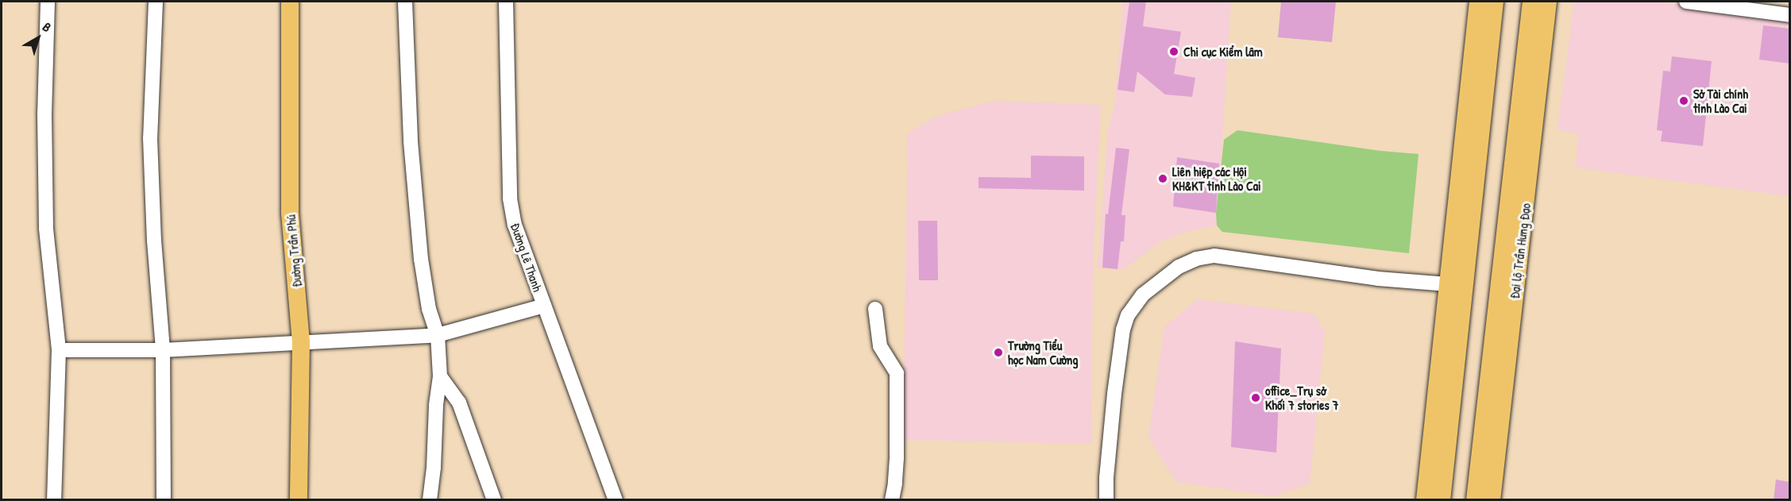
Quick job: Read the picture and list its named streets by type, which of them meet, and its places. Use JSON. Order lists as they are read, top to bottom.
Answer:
{
  "streets": {
    "main road": ["Đường Trần Phú", "Đại lộ Trần Hưng Đạo"],
    "street": ["Đường Lê Thanh"]
  },
  "places": [
    "Chi cục Kiểm lâm",
    "Sở Tài chính tỉnh Lào Cai",
    "Liên hiệp các Hội KH&KT tỉnh Lào Cai",
    "Trường Tiểu học Nam Cường",
    "office_Trụ sở Khối 7 stories 7"
  ],
  "north": "top right"
}
